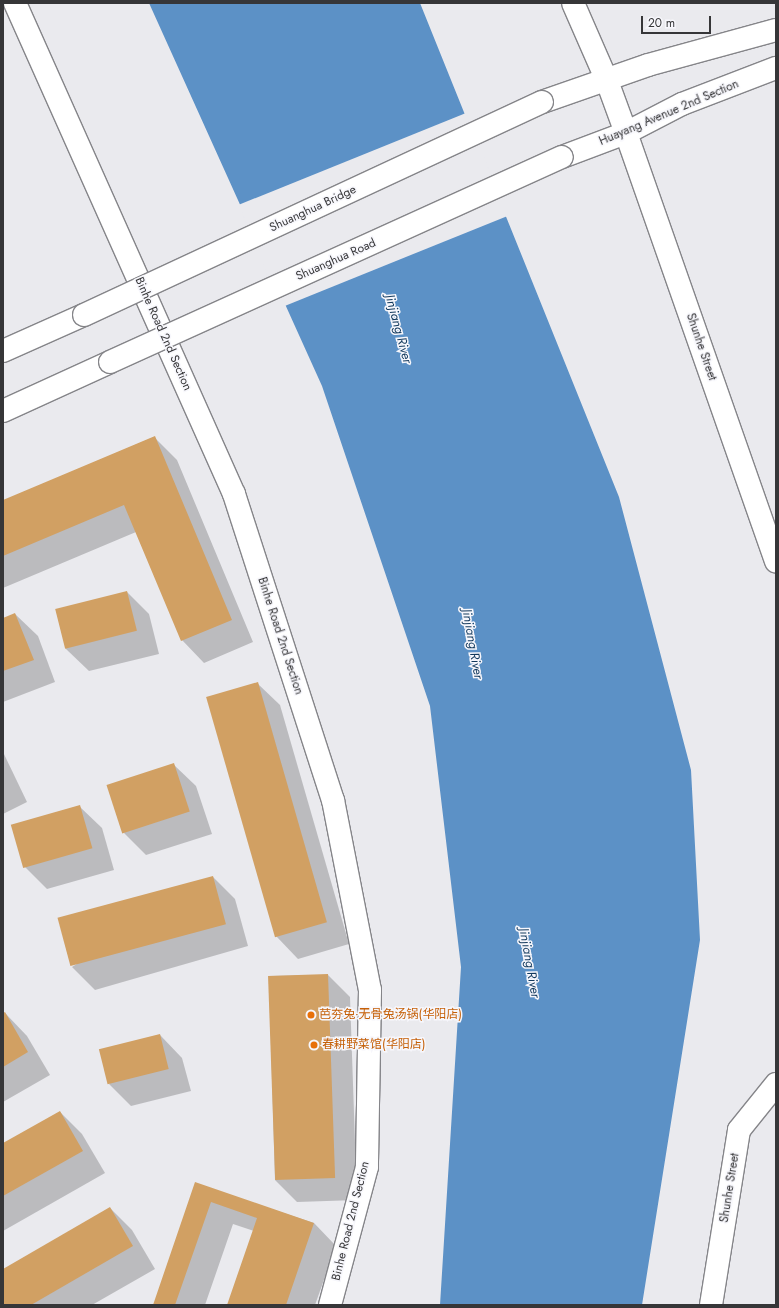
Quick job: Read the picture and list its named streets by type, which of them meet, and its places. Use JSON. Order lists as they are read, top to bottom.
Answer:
{
  "streets": {
    "street": [
      "Huayang Avenue 2nd Section",
      "Shuanghua Bridge",
      "Shuanghua Road",
      "Binhe Road 2nd Section",
      "Shunhe Street"
    ]
  },
  "crossings": [
    ["Huayang Avenue 2nd Section", "Shuanghua Road"],
    ["Huayang Avenue 2nd Section", "Shunhe Street"],
    ["Shuanghua Bridge", "Shunhe Street"]
  ],
  "water": ["Jinjiang River"],
  "places": ["芭夯兔·无骨兔汤锅(华阳店)", "春耕野菜馆(华阳店)"],
  "scale_bar": "20 m"
}
